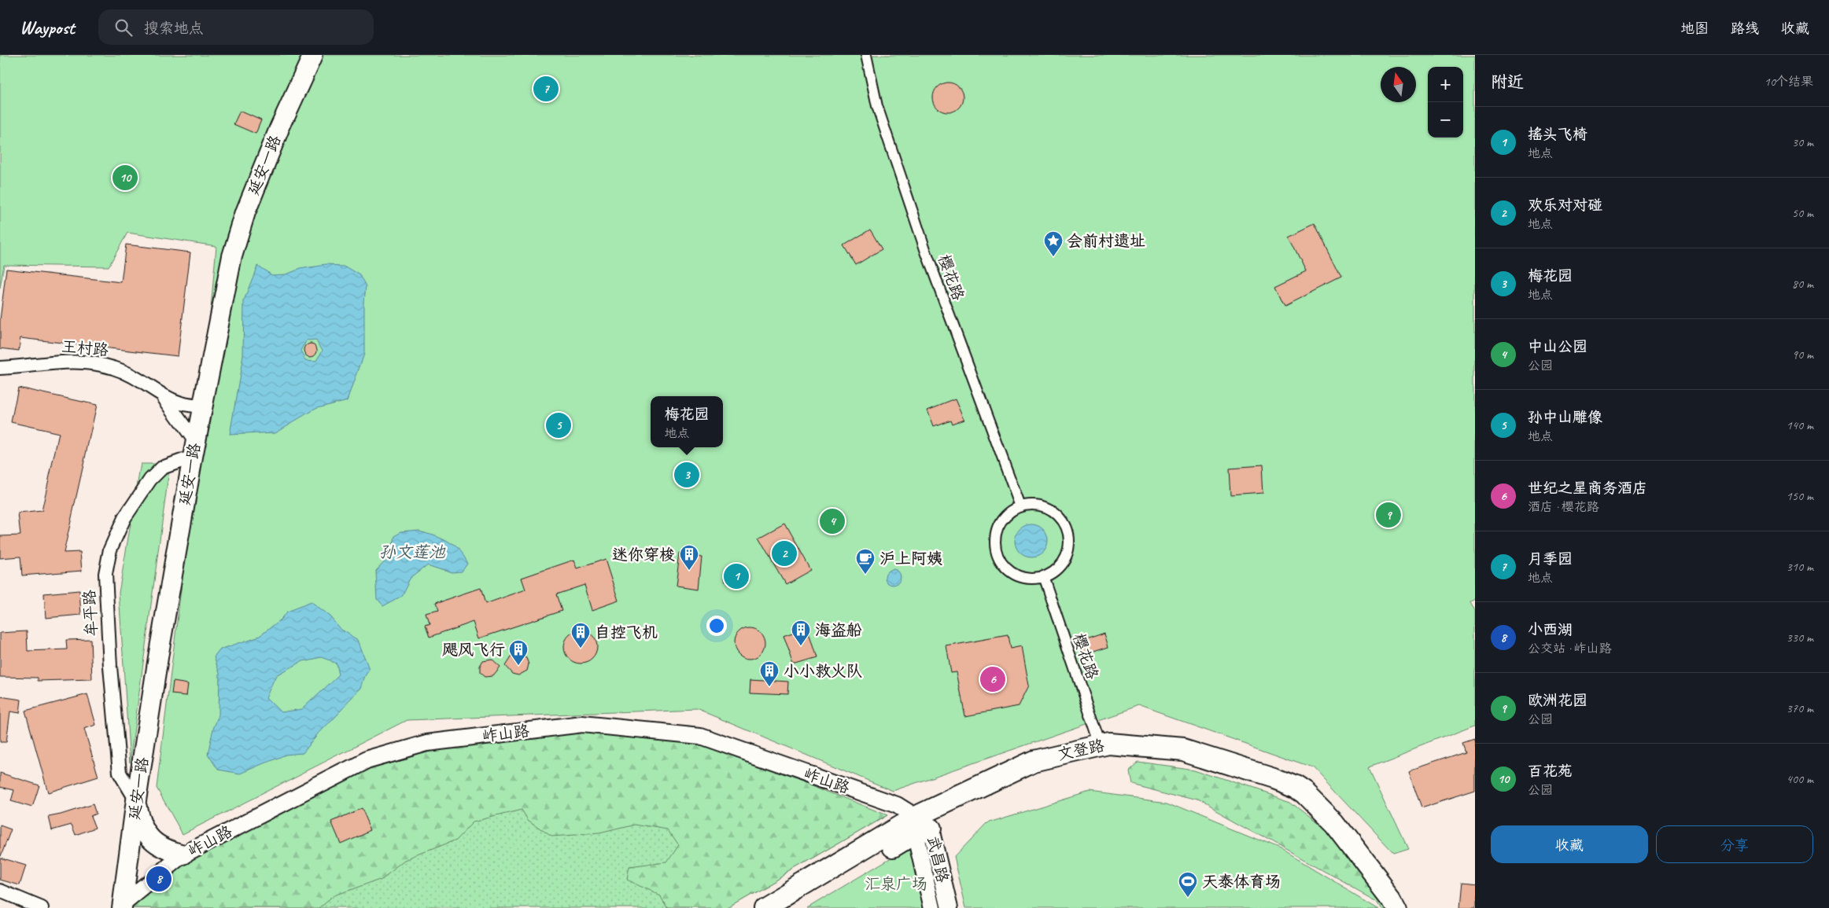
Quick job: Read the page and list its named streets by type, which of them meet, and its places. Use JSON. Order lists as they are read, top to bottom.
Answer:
{
  "streets": {
    "main road": ["延安一路", "文登路"],
    "street": [
      "樱花路",
      "王村路",
      "牟平路",
      "岞山路",
      "武昌路"
    ]
  },
  "crossings": [
    ["延安一路", "王村路"],
    ["延安一路", "牟平路"],
    ["延安一路", "岞山路"],
    ["樱花路", "文登路"],
    ["王村路", "牟平路"],
    ["岞山路", "文登路"],
    ["岞山路", "武昌路"],
    ["文登路", "武昌路"]
  ],
  "water": ["孙文莲池"],
  "parks": ["汇泉广场"],
  "places": {
    "place": ["会前村遗址"],
    "building": [
      "迷你穿梭",
      "海盗船",
      "自控飞机",
      "飓风飞行",
      "小小救火队"
    ],
    "cafe": ["沪上阿姨"],
    "sports": ["天泰体育场"]
  },
  "north": "top",
  "page": {
    "header": "Waypost",
    "search": "搜索地点",
    "nav": ["地图", "路线", "收藏"],
    "heading": ["附近", "10个结果"],
    "map_buttons": ["+", "−"],
    "pins": [
      "7",
      "10",
      "5",
      "3",
      "9",
      "4",
      "2",
      "1",
      "6",
      "8"
    ],
    "list": [
      {
        "mark": "1",
        "name": "摇头飞椅",
        "note": "地点",
        "value": "30 m"
      },
      {
        "mark": "2",
        "name": "欢乐对对碰",
        "note": "地点",
        "value": "50 m"
      },
      {
        "mark": "3",
        "name": "梅花园",
        "note": "地点",
        "value": "80 m"
      },
      {
        "mark": "4",
        "name": "中山公园",
        "note": "公园",
        "value": "90 m"
      },
      {
        "mark": "5",
        "name": "孙中山雕像",
        "note": "地点",
        "value": "140 m"
      },
      {
        "mark": "6",
        "name": "世纪之星商务酒店",
        "note": "酒店 · 樱花路",
        "value": "150 m"
      },
      {
        "mark": "7",
        "name": "月季园",
        "note": "地点",
        "value": "310 m"
      },
      {
        "mark": "8",
        "name": "小西湖",
        "note": "公交站 · 岞山路",
        "value": "330 m"
      },
      {
        "mark": "9",
        "name": "欧洲花园",
        "note": "公园",
        "value": "370 m"
      },
      {
        "mark": "10",
        "name": "百花苑",
        "note": "公园",
        "value": "400 m"
      }
    ],
    "popup": ["梅花园", "地点"],
    "buttons": ["收藏", "分享"]
  }
}
